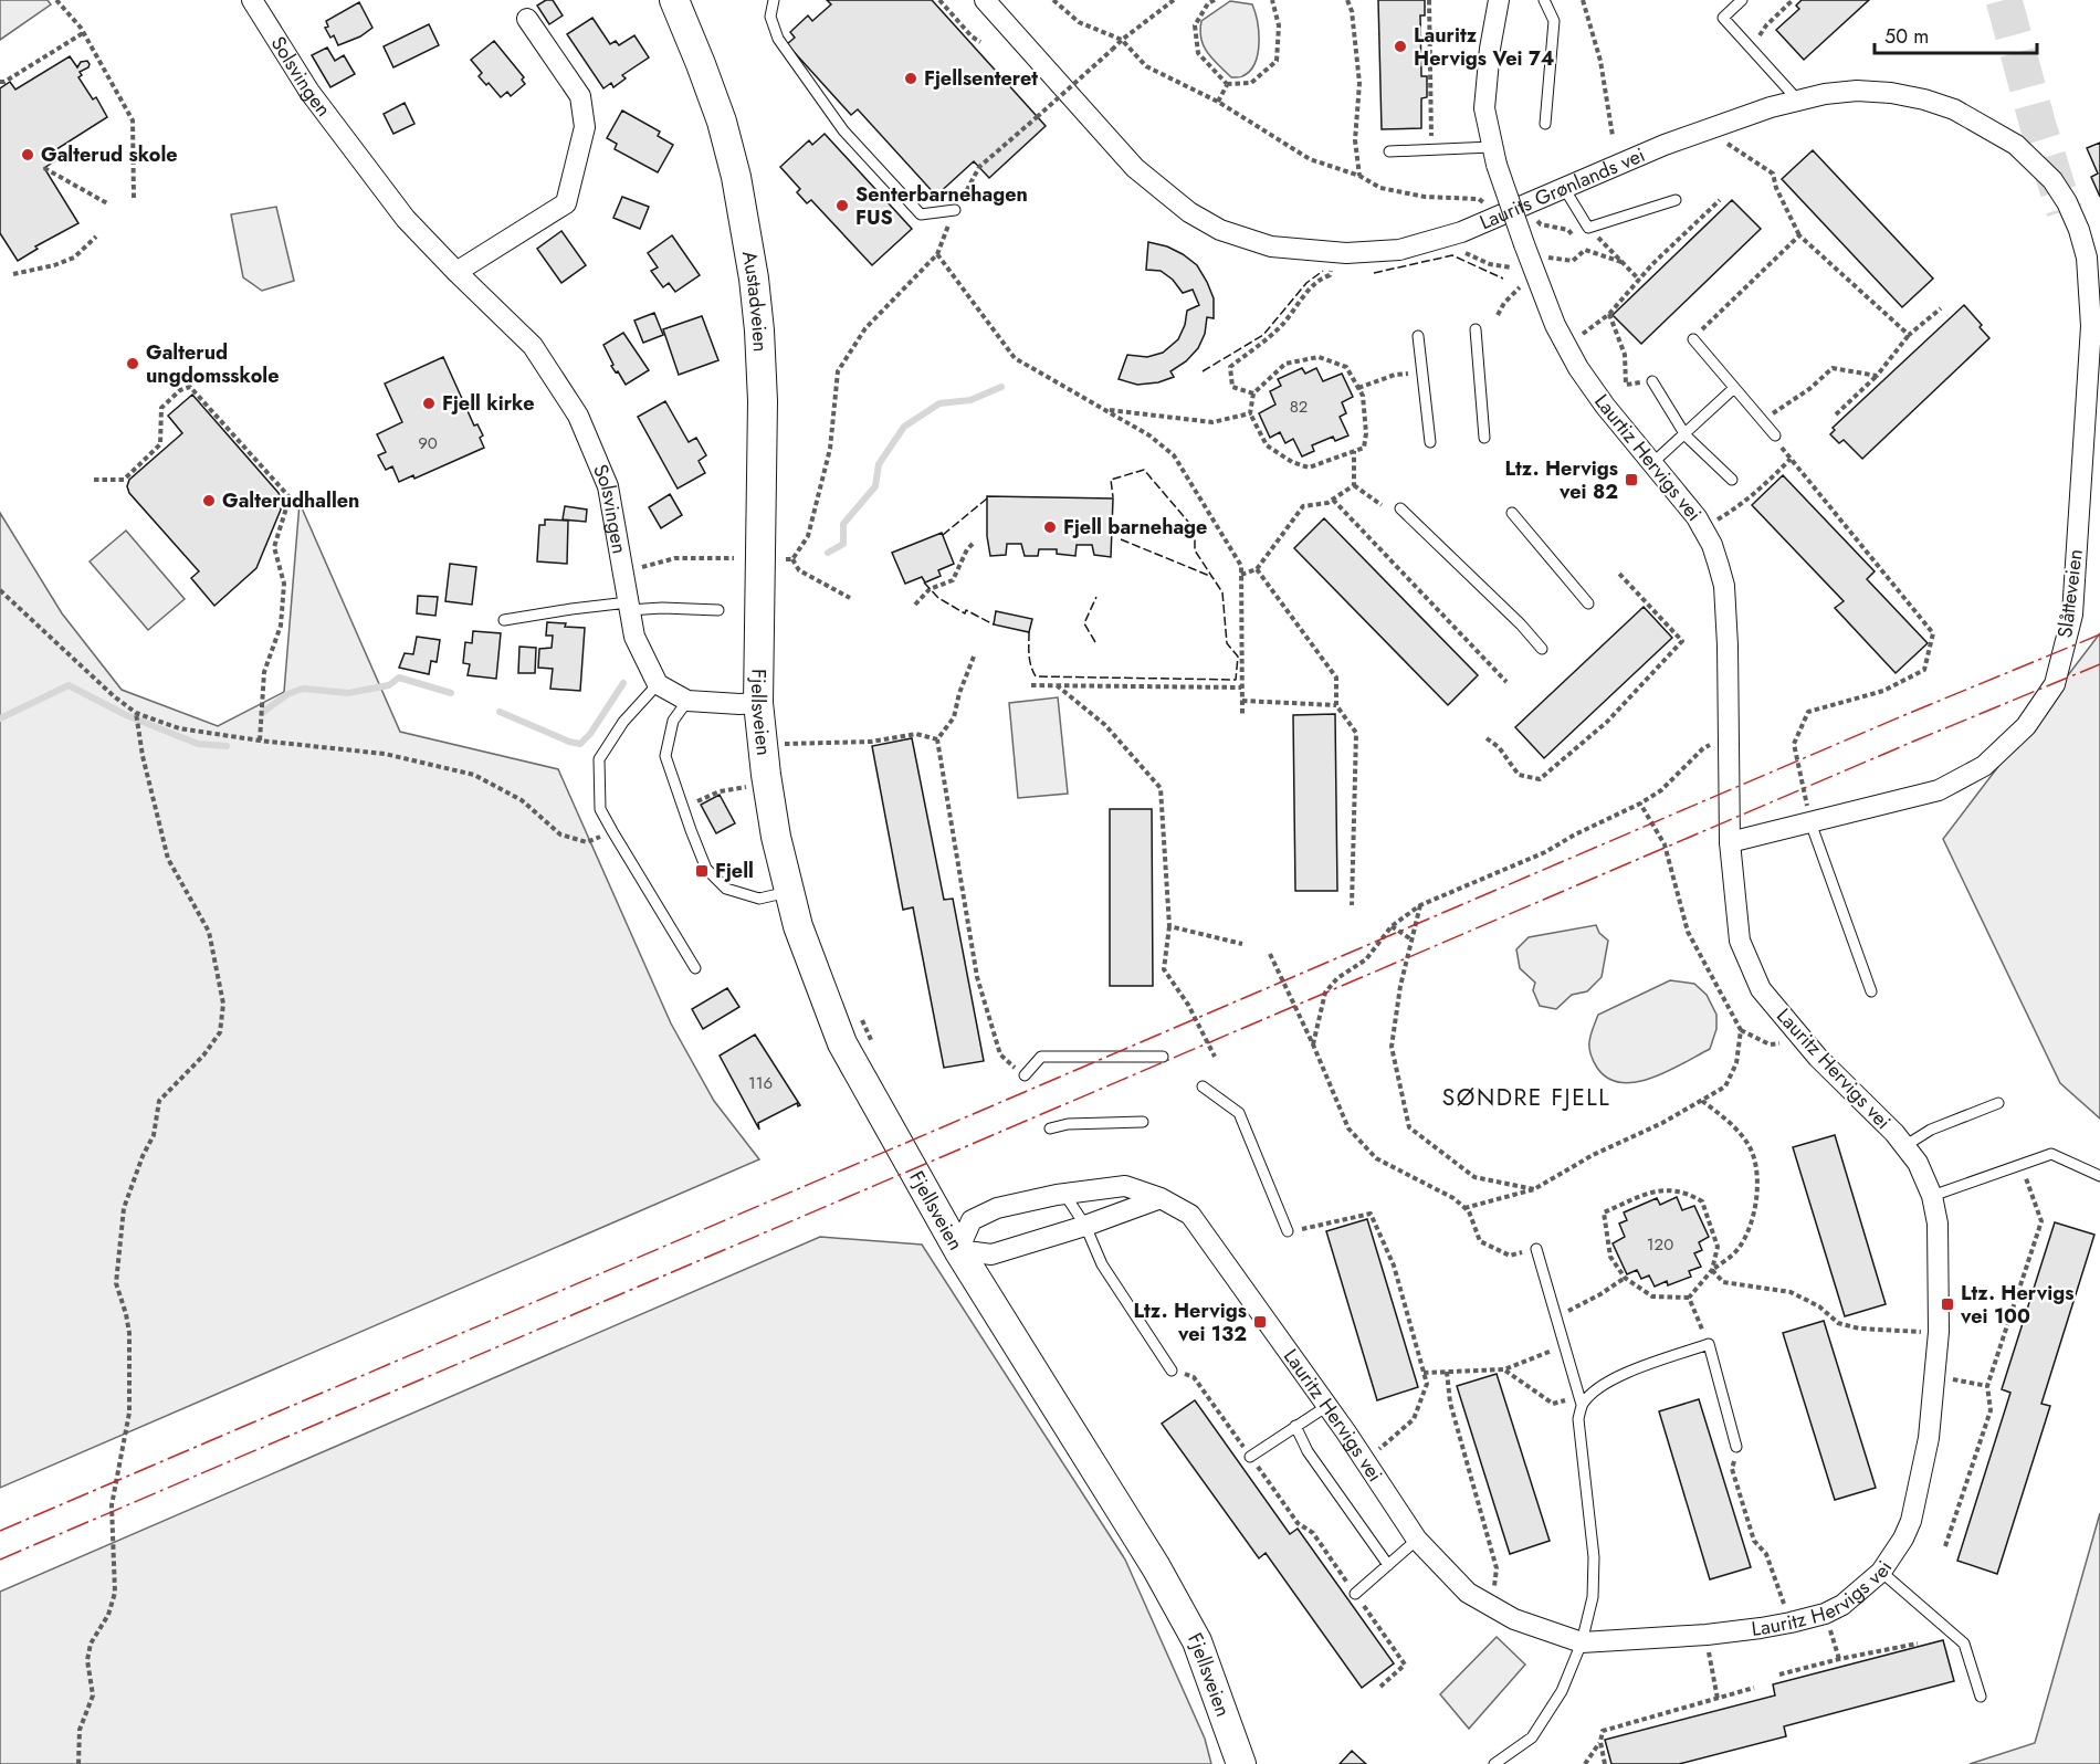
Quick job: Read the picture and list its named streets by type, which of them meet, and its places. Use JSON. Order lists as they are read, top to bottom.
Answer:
{
  "streets": {
    "main road": ["Austadveien", "Fjellsveien"],
    "street": [
      "Solsvingen",
      "Laurits Grønlands vei",
      "Laurtiz Hervigs vei",
      "Slåtteveien",
      "Lauritz Hervigs vei"
    ]
  },
  "crossings": [
    ["Laurits Grønlands vei", "Slåtteveien"],
    ["Austadveien", "Fjellsveien"],
    ["Laurtiz Hervigs vei", "Slåtteveien"],
    ["Laurtiz Hervigs vei", "Lauritz Hervigs vei"],
    ["Slåtteveien", "Lauritz Hervigs vei"],
    ["Fjellsveien", "Lauritz Hervigs vei"]
  ],
  "districts": ["SØNDRE FJELL"],
  "places": {
    "other": [
      "Lauritz Hervigs Vei 74",
      "Fjellsenteret",
      "Galterud skole",
      "Senterbarnehagen FUS",
      "Galterud ungdomsskole",
      "Fjell kirke",
      "Galterudhallen",
      "Fjell barnehage"
    ],
    "transit": [
      "Ltz. Hervigs vei 82",
      "Fjell",
      "Ltz. Hervigs vei 100",
      "Ltz. Hervigs vei 132"
    ]
  },
  "house_numbers": [
    "82",
    "90",
    "116",
    "120"
  ],
  "scale_bar": "50 m"
}
